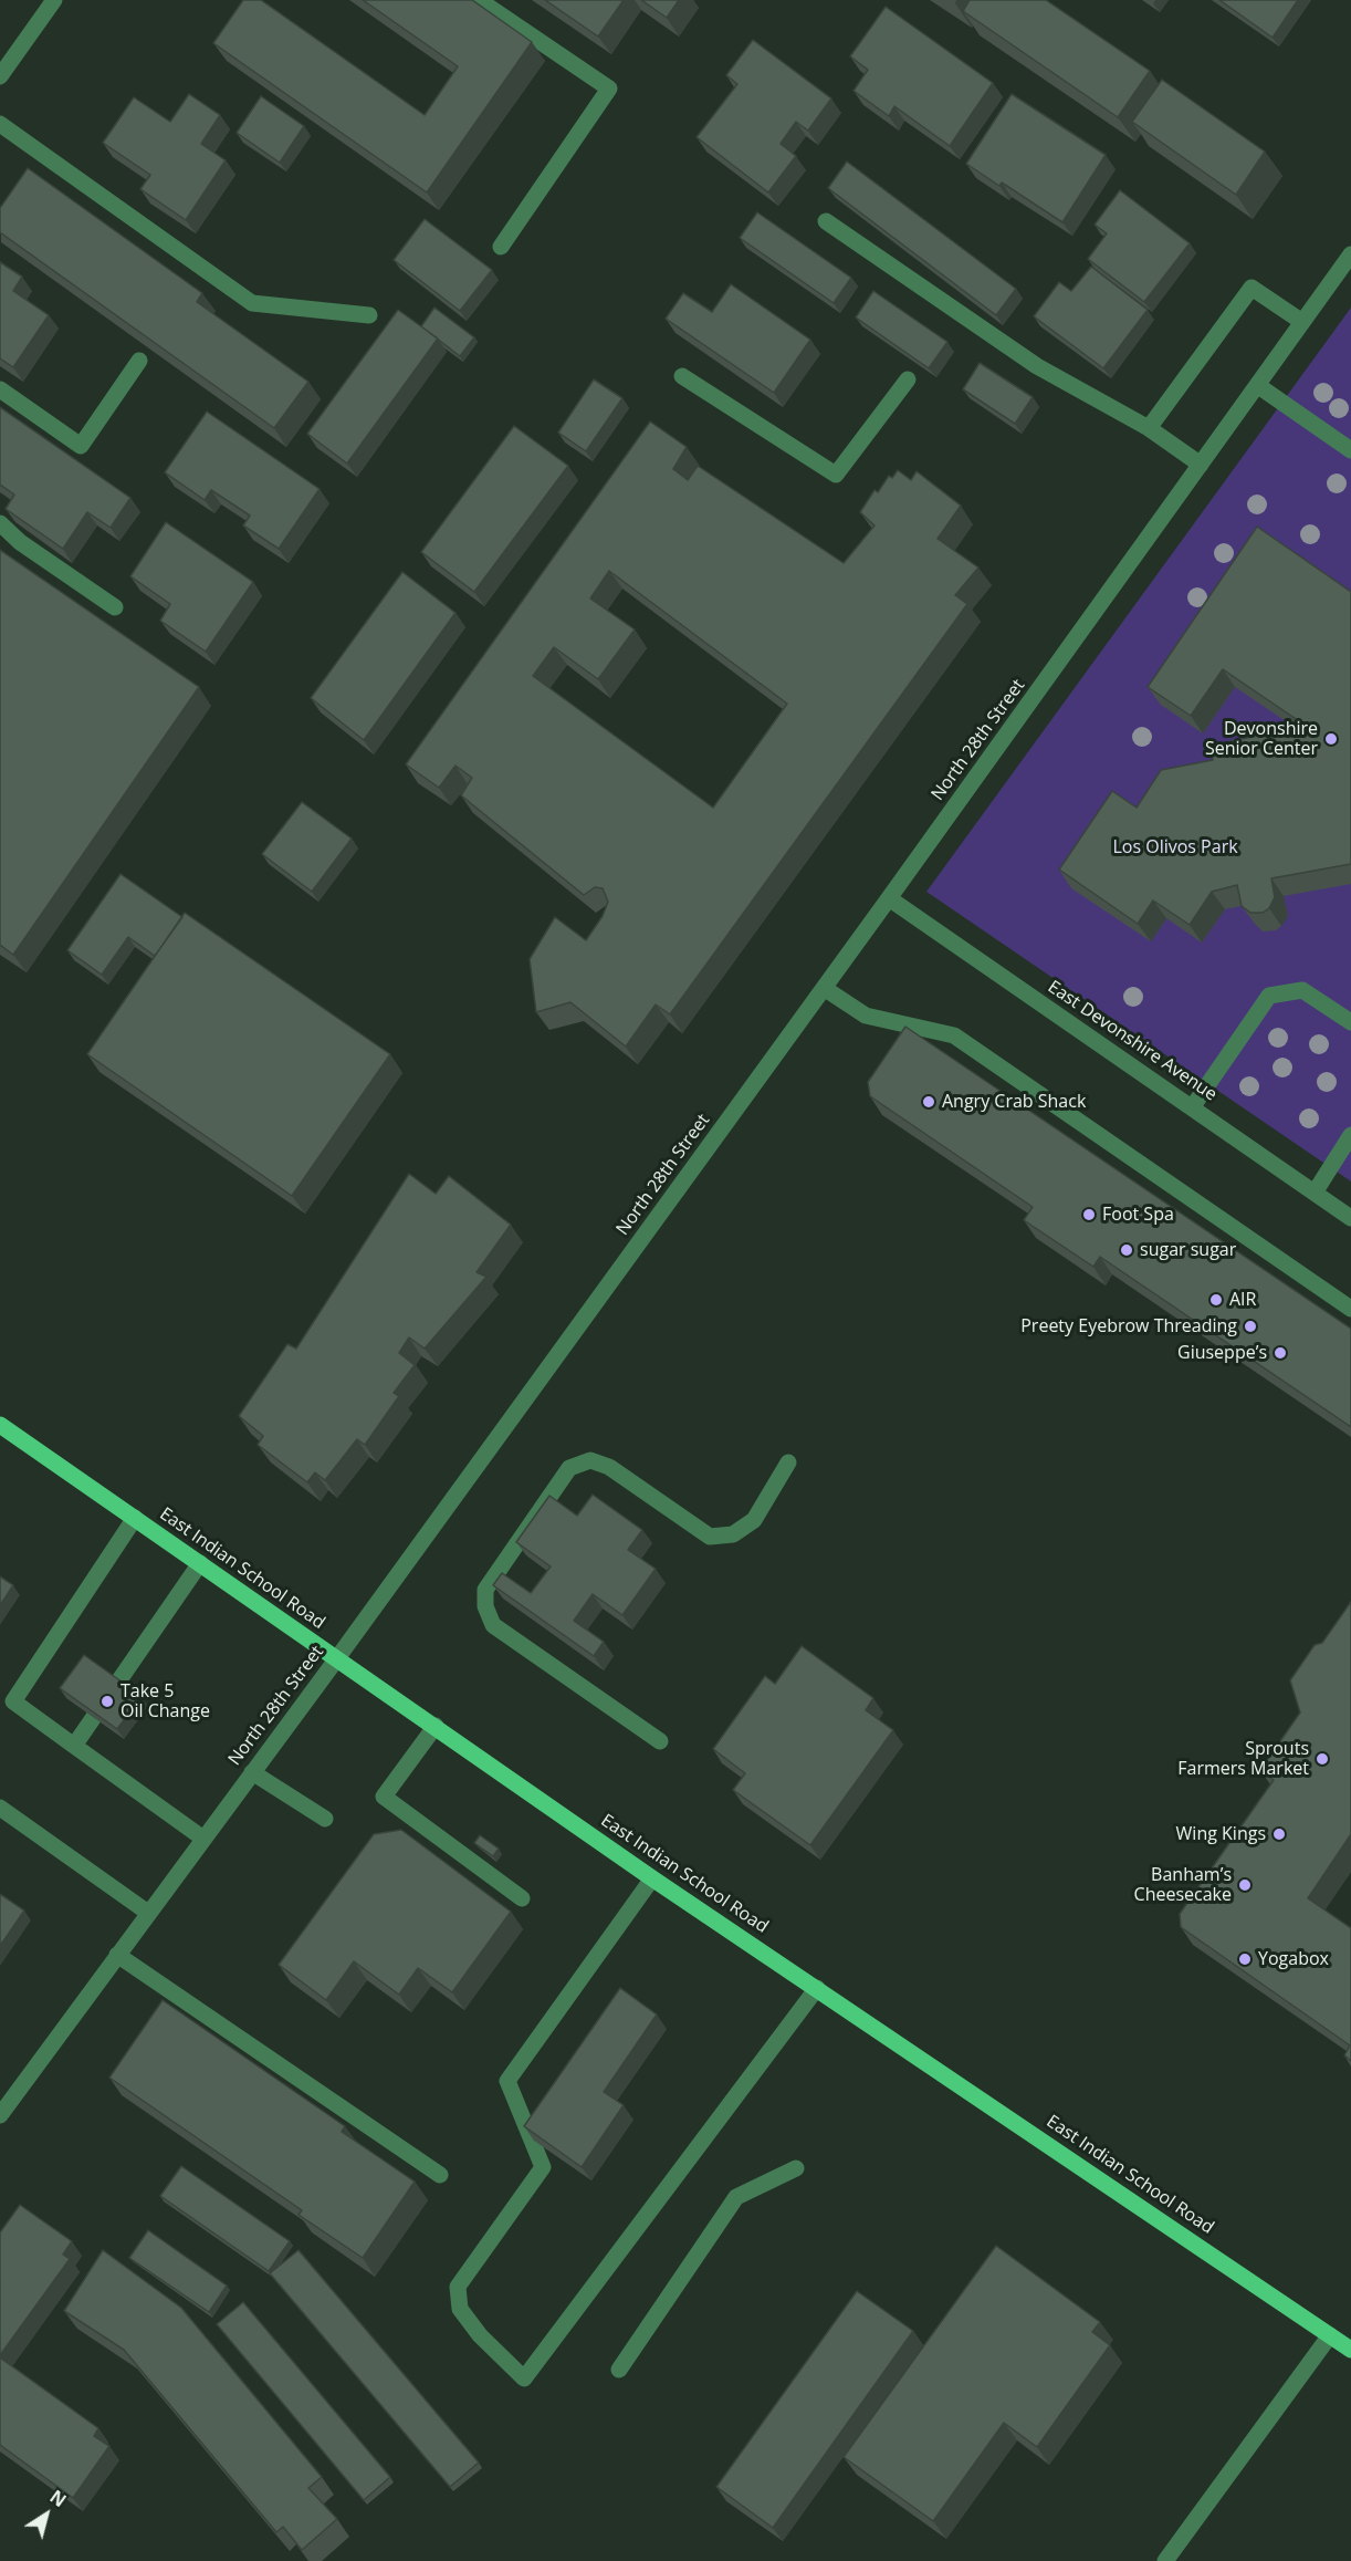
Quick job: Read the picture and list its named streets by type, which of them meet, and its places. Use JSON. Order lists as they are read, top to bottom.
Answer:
{
  "streets": {
    "main road": ["East Indian School Road"],
    "street": ["North 28th Street", "East Devonshire Avenue"]
  },
  "crossings": [
    ["North 28th Street", "East Devonshire Avenue"],
    ["North 28th Street", "East Indian School Road"]
  ],
  "parks": ["Los Olivos Park"],
  "places": [
    "Devonshire Senior Center",
    "Angry Crab Shack",
    "Foot Spa",
    "sugar sugar",
    "AIR",
    "Preety Eyebrow Threading",
    "Giuseppe’s",
    "Take 5 Oil Change",
    "Sprouts Farmers Market",
    "Wing Kings",
    "Banham’s Cheesecake",
    "Yogabox"
  ],
  "north": "top right"
}
